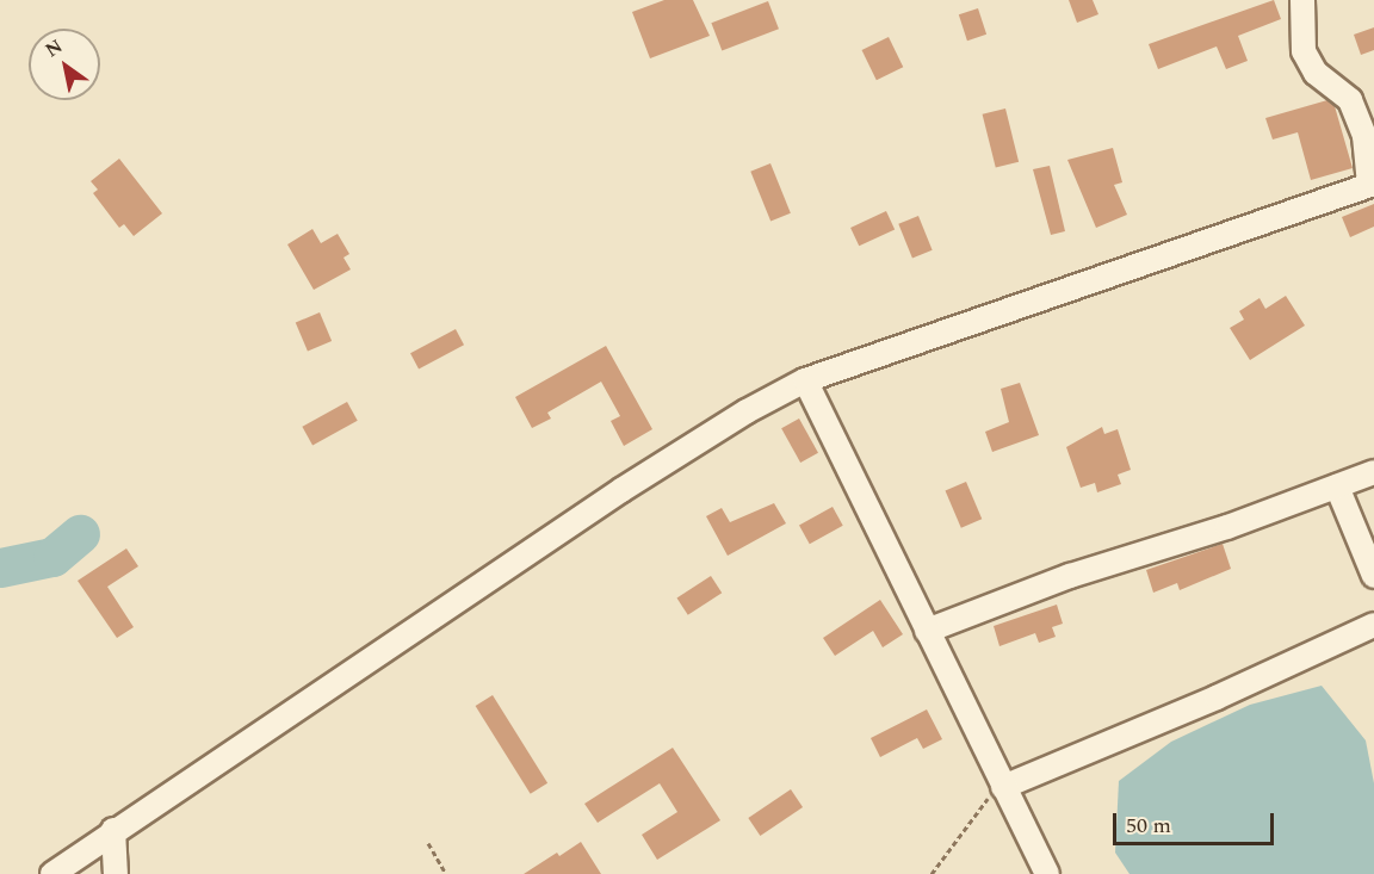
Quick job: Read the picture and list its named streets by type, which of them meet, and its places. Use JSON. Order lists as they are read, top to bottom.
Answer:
{
  "scale_bar": "50 m",
  "north": "top left"
}
